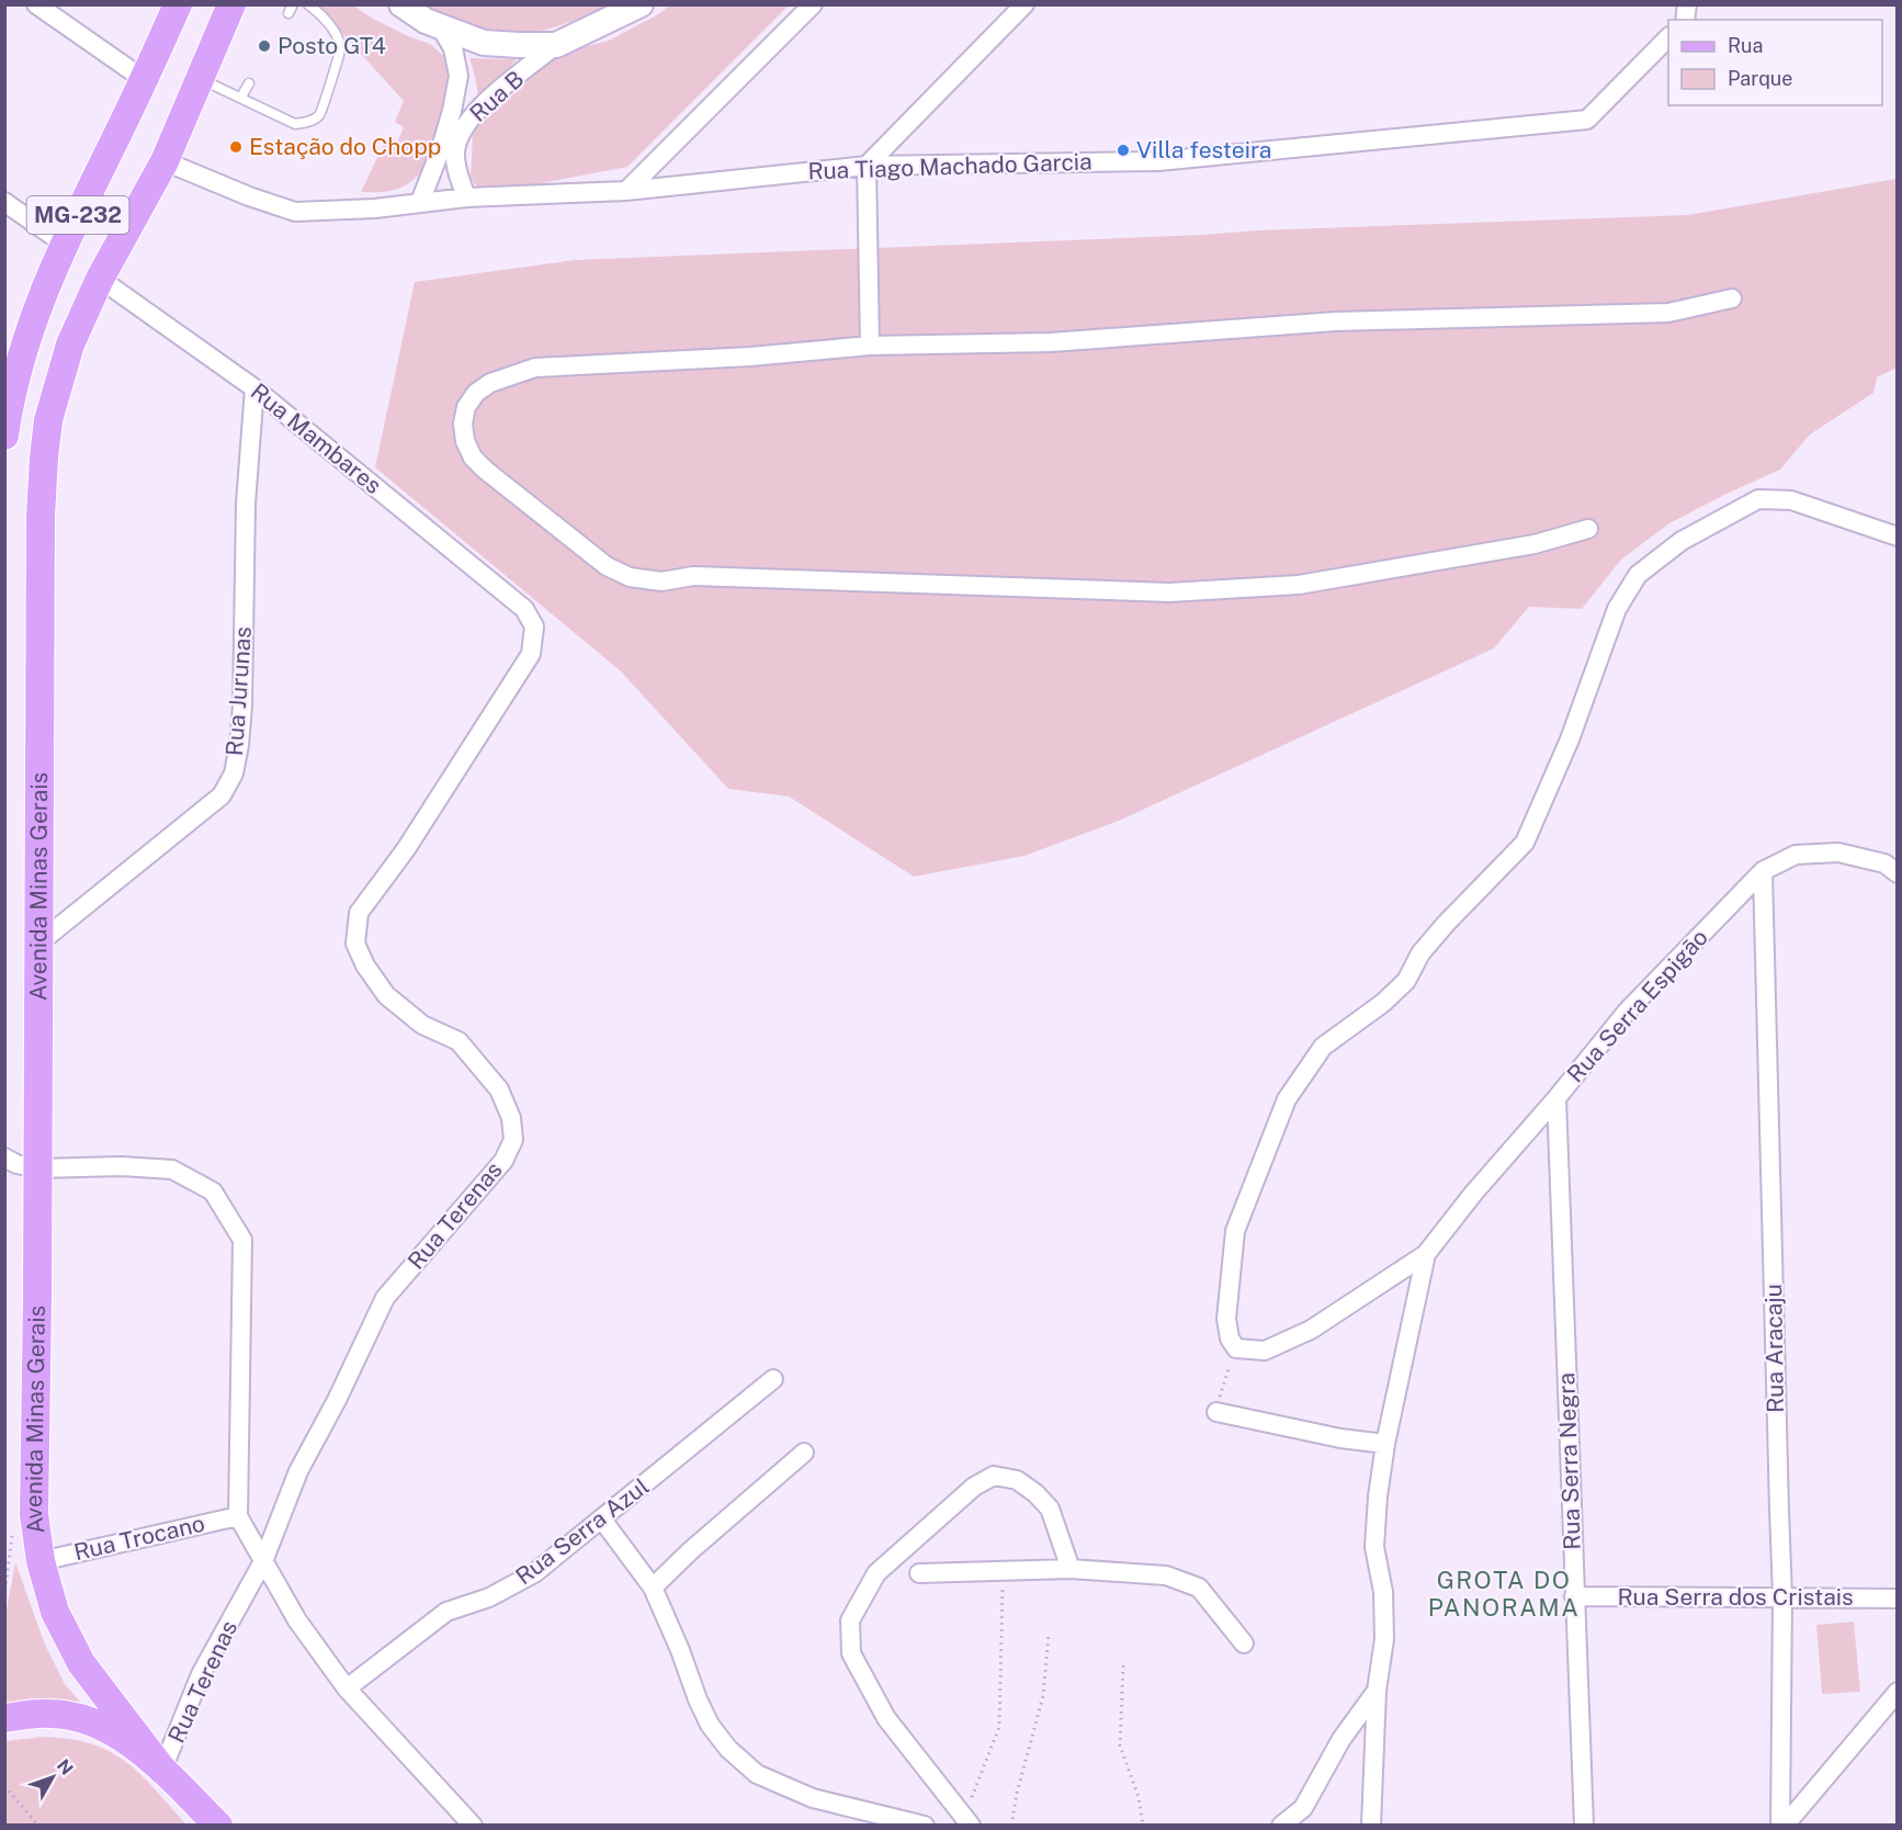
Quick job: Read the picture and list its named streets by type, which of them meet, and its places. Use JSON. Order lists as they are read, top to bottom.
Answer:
{
  "streets": {
    "main road": ["MG-232", "Avenida Minas Gerais"],
    "street": [
      "Rua B",
      "Rua Tiago Machado Garcia",
      "Rua Mambares",
      "Rua Jurunas",
      "Rua Serra Espigão",
      "Rua Terenas",
      "Rua Aracaju",
      "Rua Serra Negra",
      "Rua Serra Azul",
      "Rua Trocano",
      "Rua Serra dos Cristais"
    ]
  },
  "crossings": [
    ["Rua B", "Rua Tiago Machado Garcia"],
    ["Rua Tiago Machado Garcia", "Avenida Minas Gerais"],
    ["MG-232", "Avenida Minas Gerais"],
    ["MG-232", "Rua Terenas"],
    ["Rua Mambares", "Rua Jurunas"],
    ["Rua Mambares", "Avenida Minas Gerais"],
    ["Rua Mambares", "Rua Terenas"],
    ["Rua Jurunas", "Avenida Minas Gerais"],
    ["Avenida Minas Gerais", "Rua Terenas"],
    ["Avenida Minas Gerais", "Rua Trocano"],
    ["Rua Serra Espigão", "Rua Aracaju"],
    ["Rua Serra Espigão", "Rua Serra Negra"],
    ["Rua Aracaju", "Rua Serra dos Cristais"],
    ["Rua Serra Negra", "Rua Serra dos Cristais"]
  ],
  "districts": ["GROTA DO PANORAMA"],
  "places": ["Posto GT4", "Estação do Chopp", "Villa festeira"],
  "legend": ["Rua", "Parque"],
  "north": "top right"
}
